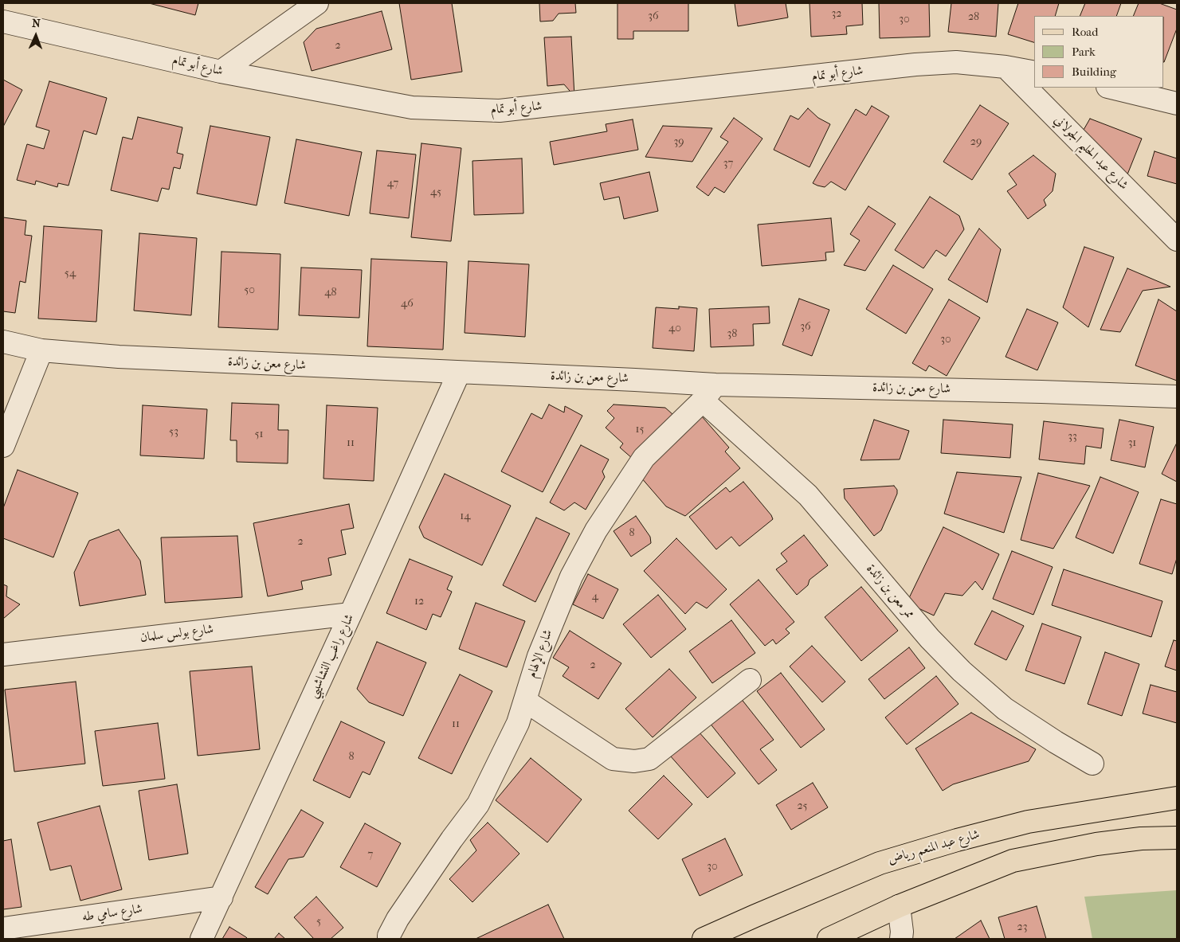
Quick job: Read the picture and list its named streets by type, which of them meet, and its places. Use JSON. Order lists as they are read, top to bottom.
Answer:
{
  "streets": {
    "main road": ["شارع عبد المنعم رياض"],
    "street": [
      "شارع أبو تمام",
      "شارع عبد الحليم الجولاني",
      "شارع معن بن زائدة",
      "ممر معن بن زائدة",
      "شارع بولس سلمان",
      "شارع الإلهام",
      "شارع راغب النشاشيبي",
      "شارع سامي طه"
    ]
  },
  "crossings": [
    ["شارع أبو تمام", "شارع عبد الحليم الجولاني"],
    ["شارع معن بن زائدة", "ممر معن بن زائدة"],
    ["شارع معن بن زائدة", "شارع الإلهام"],
    ["شارع معن بن زائدة", "شارع راغب النشاشيبي"],
    ["ممر معن بن زائدة", "شارع الإلهام"],
    ["شارع بولس سلمان", "شارع راغب النشاشيبي"],
    ["شارع راغب النشاشيبي", "شارع سامي طه"]
  ],
  "house_numbers": [
    "32",
    "36",
    "28",
    "30",
    "2",
    "39",
    "29",
    "37",
    "47",
    "45",
    "54",
    "50",
    "48",
    "46",
    "36",
    "40",
    "38",
    "30",
    "15",
    "53",
    "51",
    "33",
    "11",
    "31",
    "14",
    "8",
    "2",
    "4",
    "12",
    "2",
    "11",
    "8",
    "25",
    "7",
    "30",
    "5",
    "23"
  ],
  "legend": ["Road", "Park", "Building"],
  "north": "top"
}
